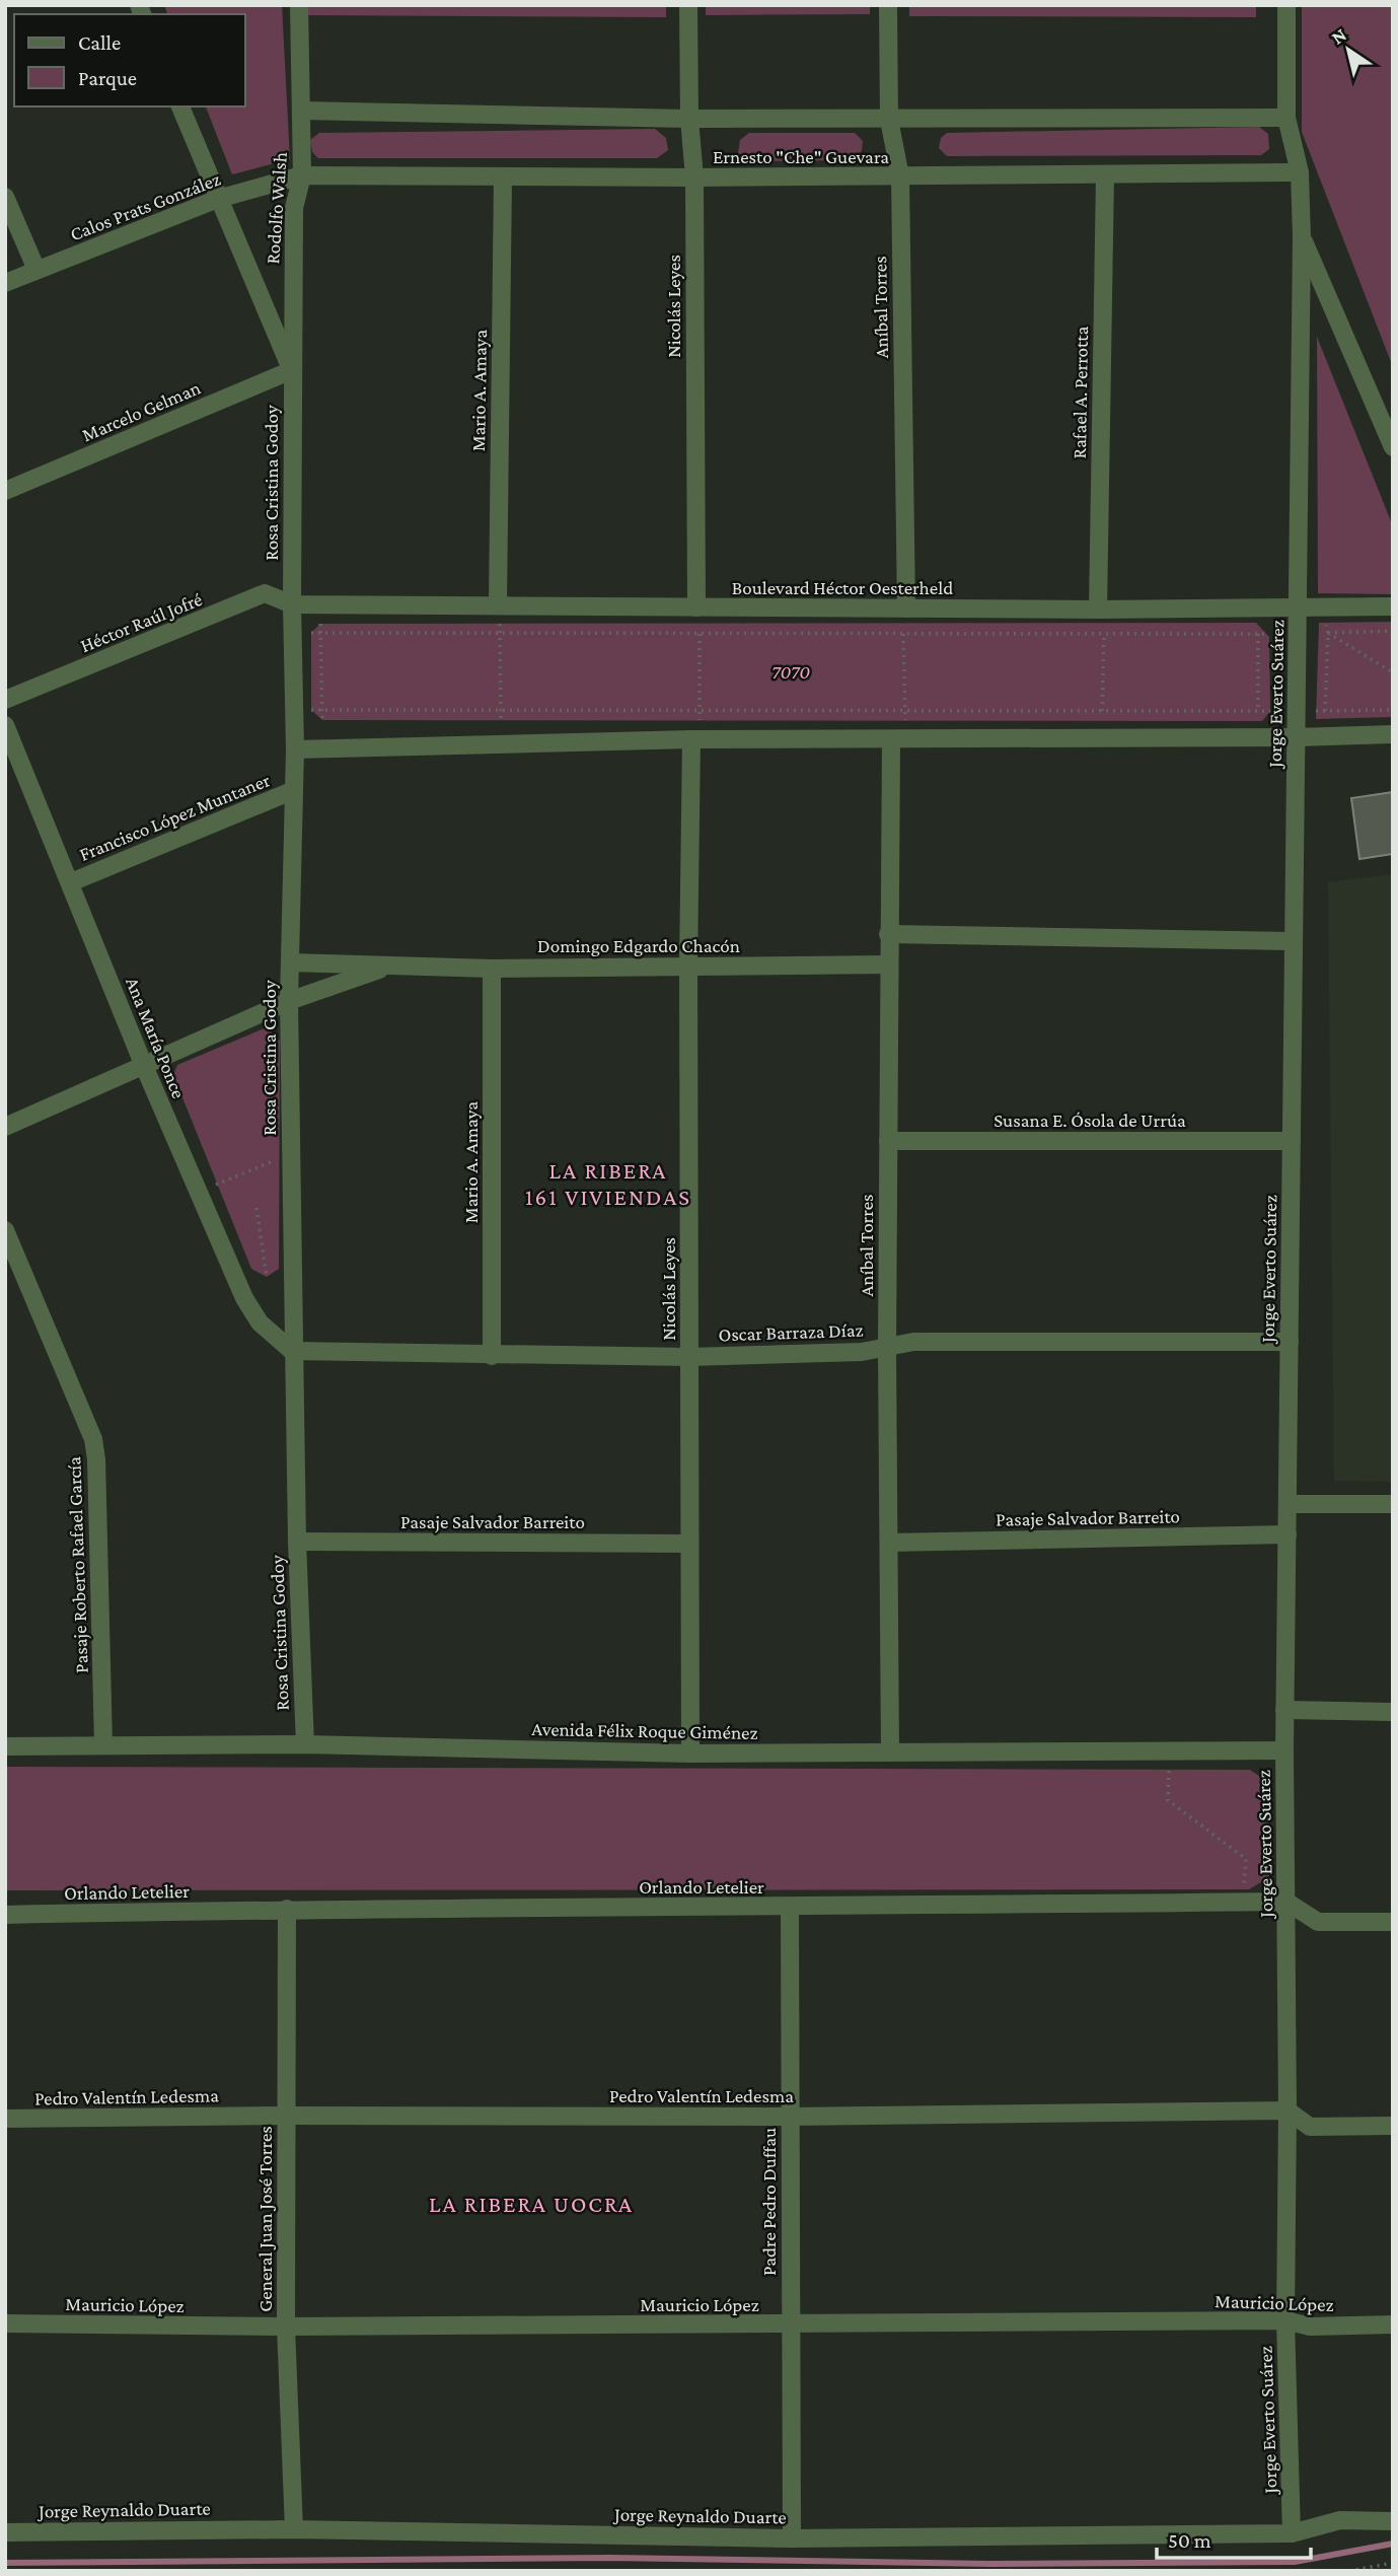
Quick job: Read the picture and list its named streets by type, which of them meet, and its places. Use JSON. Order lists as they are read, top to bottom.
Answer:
{
  "streets": {
    "street": [
      "Ernesto \"Che\" Guevara",
      "Calos Prats González",
      "Rodolfo Walsh",
      "Nicolás Leyes",
      "Aníbal Torres",
      "Mario A. Amaya",
      "Rafael A. Perrotta",
      "Marcelo Gelman",
      "Rosa Cristina Godoy",
      "Boulevard Héctor Oesterheld",
      "Héctor Raúl Jofré",
      "Jorge Everto Suárez",
      "Francisco López Muntaner",
      "Domingo Edgardo Chacón",
      "Ana María Ponce",
      "Susana E. Ósola de Urrúa",
      "Oscar Barraza Díaz",
      "Pasaje Salvador Barreito",
      "Pasaje Roberto Rafael García",
      "Avenida Félix Roque Giménez",
      "Orlando Letelier",
      "Pedro Valentín Ledesma",
      "Padre Pedro Duffau",
      "General Juan José Torres",
      "Mauricio López",
      "Jorge Reynaldo Duarte"
    ]
  },
  "crossings": [
    ["Ernesto \"Che\" Guevara", "Calos Prats González"],
    ["Ernesto \"Che\" Guevara", "Rodolfo Walsh"],
    ["Ernesto \"Che\" Guevara", "Nicolás Leyes"],
    ["Ernesto \"Che\" Guevara", "Aníbal Torres"],
    ["Ernesto \"Che\" Guevara", "Mario A. Amaya"],
    ["Ernesto \"Che\" Guevara", "Rafael A. Perrotta"],
    ["Ernesto \"Che\" Guevara", "Jorge Everto Suárez"],
    ["Calos Prats González", "Rodolfo Walsh"],
    ["Rodolfo Walsh", "Marcelo Gelman"],
    ["Rodolfo Walsh", "Rosa Cristina Godoy"],
    ["Nicolás Leyes", "Boulevard Héctor Oesterheld"],
    ["Nicolás Leyes", "Domingo Edgardo Chacón"],
    ["Nicolás Leyes", "Oscar Barraza Díaz"],
    ["Nicolás Leyes", "Pasaje Salvador Barreito"],
    ["Nicolás Leyes", "Avenida Félix Roque Giménez"],
    ["Aníbal Torres", "Boulevard Héctor Oesterheld"],
    ["Aníbal Torres", "Domingo Edgardo Chacón"],
    ["Aníbal Torres", "Susana E. Ósola de Urrúa"],
    ["Aníbal Torres", "Oscar Barraza Díaz"],
    ["Aníbal Torres", "Pasaje Salvador Barreito"],
    ["Aníbal Torres", "Avenida Félix Roque Giménez"],
    ["Mario A. Amaya", "Boulevard Héctor Oesterheld"],
    ["Mario A. Amaya", "Domingo Edgardo Chacón"],
    ["Mario A. Amaya", "Oscar Barraza Díaz"],
    ["Rafael A. Perrotta", "Boulevard Héctor Oesterheld"],
    ["Marcelo Gelman", "Rosa Cristina Godoy"],
    ["Rosa Cristina Godoy", "Boulevard Héctor Oesterheld"],
    ["Rosa Cristina Godoy", "Héctor Raúl Jofré"],
    ["Rosa Cristina Godoy", "Francisco López Muntaner"],
    ["Rosa Cristina Godoy", "Domingo Edgardo Chacón"],
    ["Rosa Cristina Godoy", "Ana María Ponce"],
    ["Rosa Cristina Godoy", "Oscar Barraza Díaz"],
    ["Rosa Cristina Godoy", "Pasaje Salvador Barreito"],
    ["Rosa Cristina Godoy", "Avenida Félix Roque Giménez"],
    ["Boulevard Héctor Oesterheld", "Héctor Raúl Jofré"],
    ["Boulevard Héctor Oesterheld", "Jorge Everto Suárez"],
    ["Jorge Everto Suárez", "Susana E. Ósola de Urrúa"],
    ["Jorge Everto Suárez", "Oscar Barraza Díaz"],
    ["Jorge Everto Suárez", "Pasaje Salvador Barreito"],
    ["Jorge Everto Suárez", "Avenida Félix Roque Giménez"],
    ["Jorge Everto Suárez", "Orlando Letelier"],
    ["Jorge Everto Suárez", "Pedro Valentín Ledesma"],
    ["Jorge Everto Suárez", "Mauricio López"],
    ["Jorge Everto Suárez", "Jorge Reynaldo Duarte"],
    ["Francisco López Muntaner", "Ana María Ponce"],
    ["Domingo Edgardo Chacón", "Ana María Ponce"],
    ["Ana María Ponce", "Oscar Barraza Díaz"],
    ["Pasaje Roberto Rafael García", "Avenida Félix Roque Giménez"],
    ["Orlando Letelier", "Padre Pedro Duffau"],
    ["Orlando Letelier", "General Juan José Torres"],
    ["Pedro Valentín Ledesma", "Padre Pedro Duffau"],
    ["Pedro Valentín Ledesma", "General Juan José Torres"],
    ["Padre Pedro Duffau", "Mauricio López"],
    ["Padre Pedro Duffau", "Jorge Reynaldo Duarte"],
    ["General Juan José Torres", "Mauricio López"],
    ["General Juan José Torres", "Jorge Reynaldo Duarte"]
  ],
  "districts": ["LA RIBERA 161 VIVIENDAS", "LA RIBERA UOCRA"],
  "parks": ["7070"],
  "legend": ["Calle", "Parque"],
  "scale_bar": "50 m",
  "north": "top left"
}
